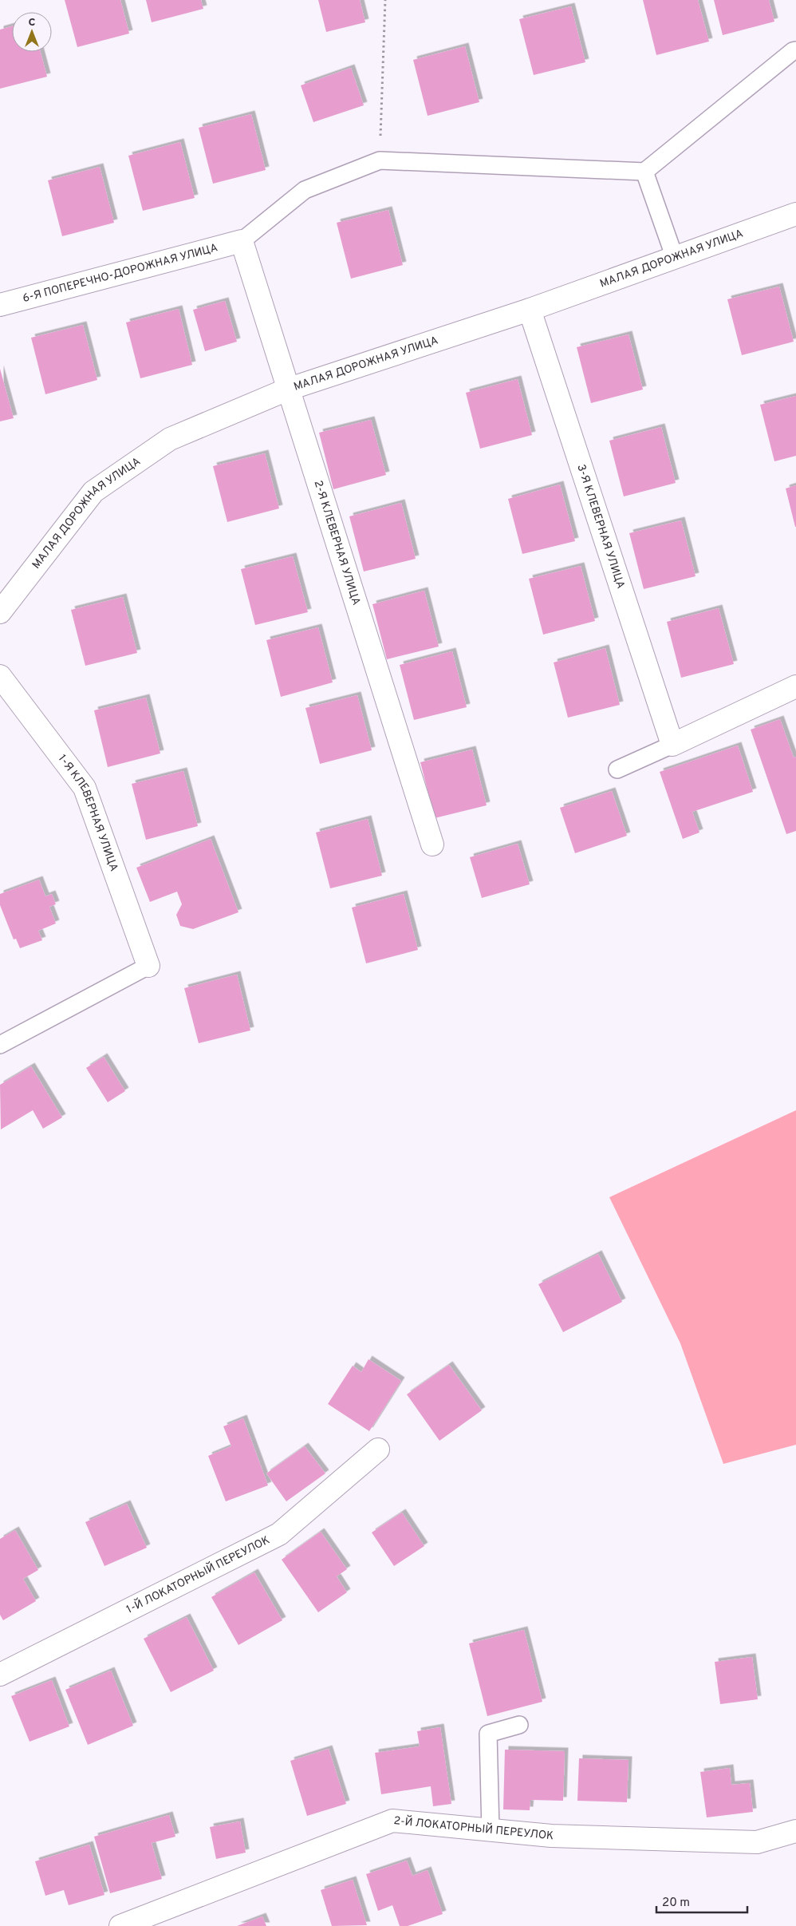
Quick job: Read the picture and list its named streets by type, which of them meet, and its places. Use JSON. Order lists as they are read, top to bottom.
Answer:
{
  "streets": {
    "street": [
      "МАЛАЯ ДОРОЖНАЯ УЛИЦА",
      "6-Я ПОПЕРЕЧНО-ДОРОЖНАЯ УЛИЦА",
      "3-Я КЛЕВЕРНАЯ УЛИЦА",
      "2-Я КЛЕВЕРНАЯ УЛИЦА",
      "1-Я КЛЕВЕРНАЯ УЛИЦА",
      "1-Й ЛОКАТОРНЫЙ ПЕРЕУЛОК",
      "2-Й ЛОКАТОРНЫЙ ПЕРЕУЛОК"
    ]
  },
  "crossings": [
    ["МАЛАЯ ДОРОЖНАЯ УЛИЦА", "3-Я КЛЕВЕРНАЯ УЛИЦА"],
    ["МАЛАЯ ДОРОЖНАЯ УЛИЦА", "2-Я КЛЕВЕРНАЯ УЛИЦА"],
    ["6-Я ПОПЕРЕЧНО-ДОРОЖНАЯ УЛИЦА", "2-Я КЛЕВЕРНАЯ УЛИЦА"]
  ],
  "scale_bar": "20 m",
  "north": "top"
}
